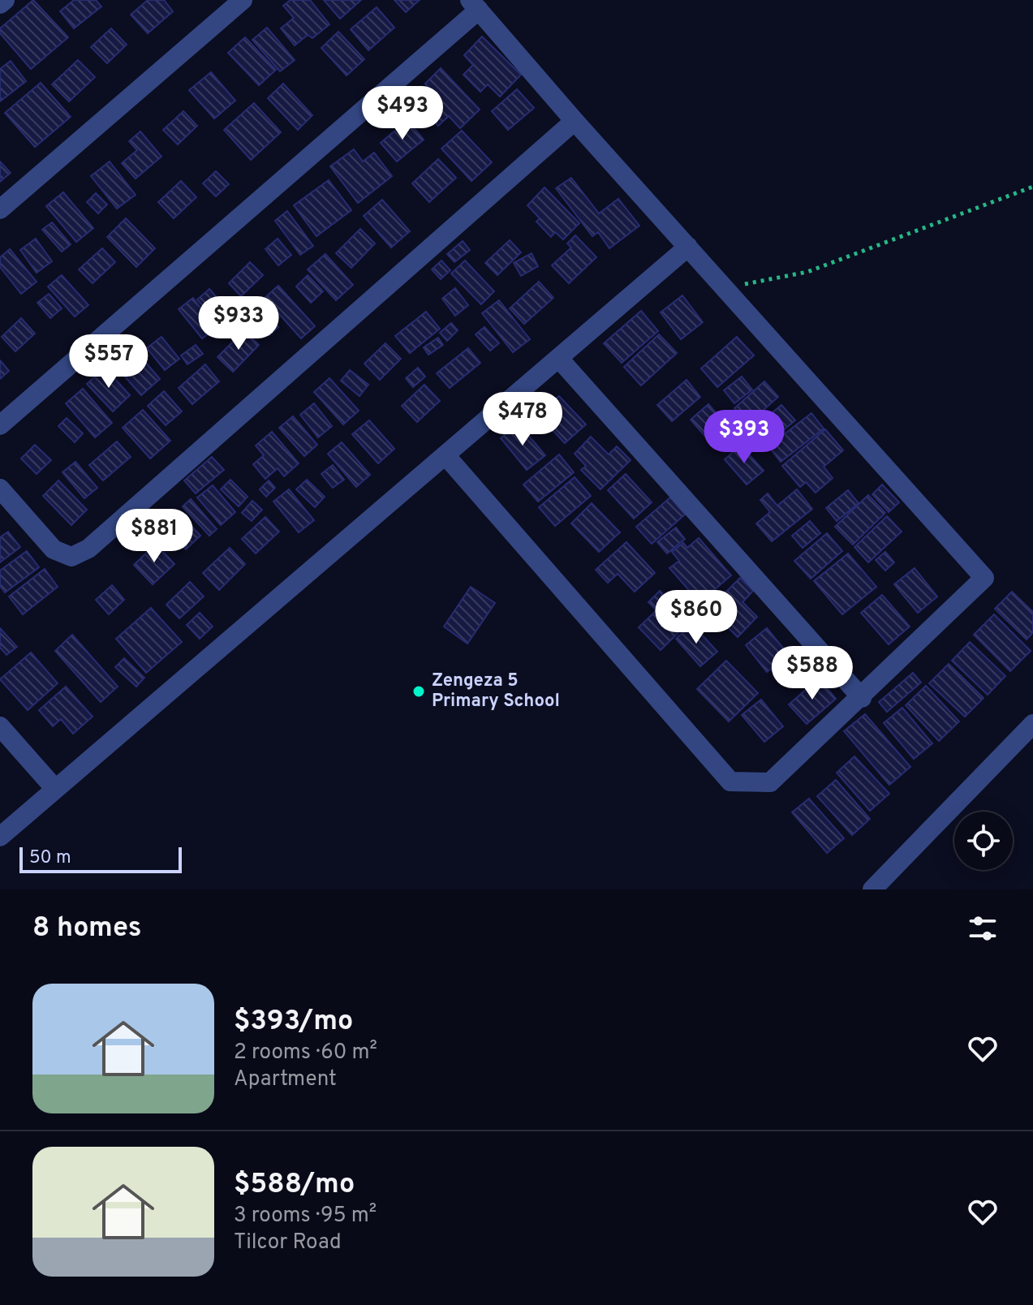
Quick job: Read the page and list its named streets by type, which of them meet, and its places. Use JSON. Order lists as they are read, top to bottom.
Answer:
{
  "places": ["Zengeza 5 Primary School"],
  "scale_bar": "50 m",
  "page": {
    "price": [
      "$493",
      "$933",
      "$557",
      "$478",
      "$393",
      "$881",
      "$860",
      "$588"
    ],
    "scale": "50 m",
    "heading": "8 homes",
    "list": [
      {
        "name": "$393/mo",
        "note": "2 rooms · 60 m² · Apartment"
      },
      {
        "name": "$588/mo",
        "note": "3 rooms · 95 m² · Tilcor Road"
      }
    ]
  }
}
